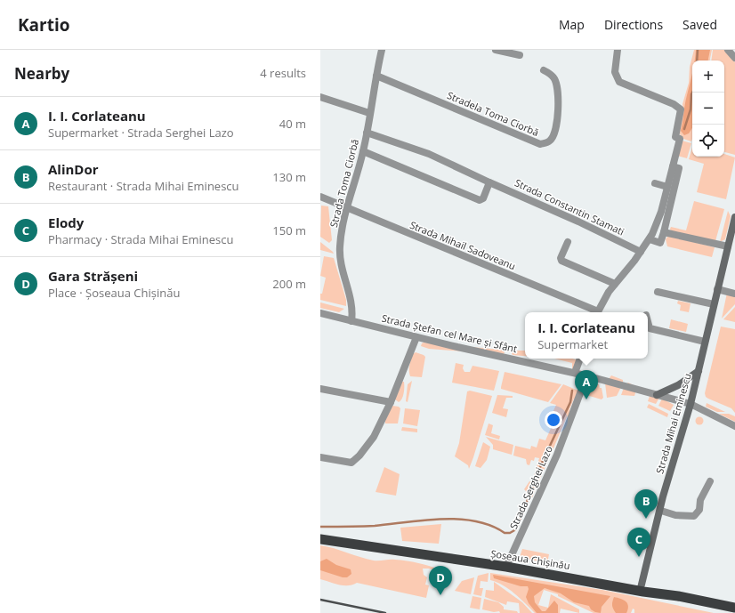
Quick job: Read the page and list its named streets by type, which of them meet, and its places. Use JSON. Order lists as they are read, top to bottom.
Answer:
{
  "streets": {
    "highway": ["Șoseaua Chișinău"],
    "main road": ["Strada Mihai Eminescu"],
    "street": [
      "Stradela Toma Ciorbă",
      "Strada Toma Ciorbă",
      "Strada Constantin Stamati",
      "Strada Mihail Sadoveanu",
      "Strada Ștefan cel Mare și Sfânt",
      "Strada Serghei Lazo"
    ]
  },
  "crossings": [
    ["Stradela Toma Ciorbă", "Strada Toma Ciorbă"],
    ["Strada Toma Ciorbă", "Strada Constantin Stamati"],
    ["Strada Toma Ciorbă", "Strada Mihail Sadoveanu"],
    ["Strada Toma Ciorbă", "Strada Ștefan cel Mare și Sfânt"],
    ["Strada Ștefan cel Mare și Sfânt", "Strada Mihai Eminescu"],
    ["Strada Ștefan cel Mare și Sfânt", "Strada Serghei Lazo"],
    ["Strada Mihai Eminescu", "Șoseaua Chișinău"],
    ["Strada Serghei Lazo", "Șoseaua Chișinău"]
  ],
  "page": {
    "header": "Kartio",
    "nav": ["Map", "Directions", "Saved"],
    "heading": ["Nearby", "4 results"],
    "map_buttons": ["+", "−"],
    "list": [
      {
        "mark": "A",
        "name": "I. I. Corlateanu",
        "note": "Supermarket · Strada Serghei Lazo",
        "value": "40 m"
      },
      {
        "mark": "B",
        "name": "AlinDor",
        "note": "Restaurant · Strada Mihai Eminescu",
        "value": "130 m"
      },
      {
        "mark": "C",
        "name": "Elody",
        "note": "Pharmacy · Strada Mihai Eminescu",
        "value": "150 m"
      },
      {
        "mark": "D",
        "name": "Gara Strășeni",
        "note": "Place · Șoseaua Chișinău",
        "value": "200 m"
      }
    ],
    "popup": ["I. I. Corlateanu", "Supermarket"],
    "pins": [
      "A",
      "B",
      "C",
      "D"
    ]
  }
}
